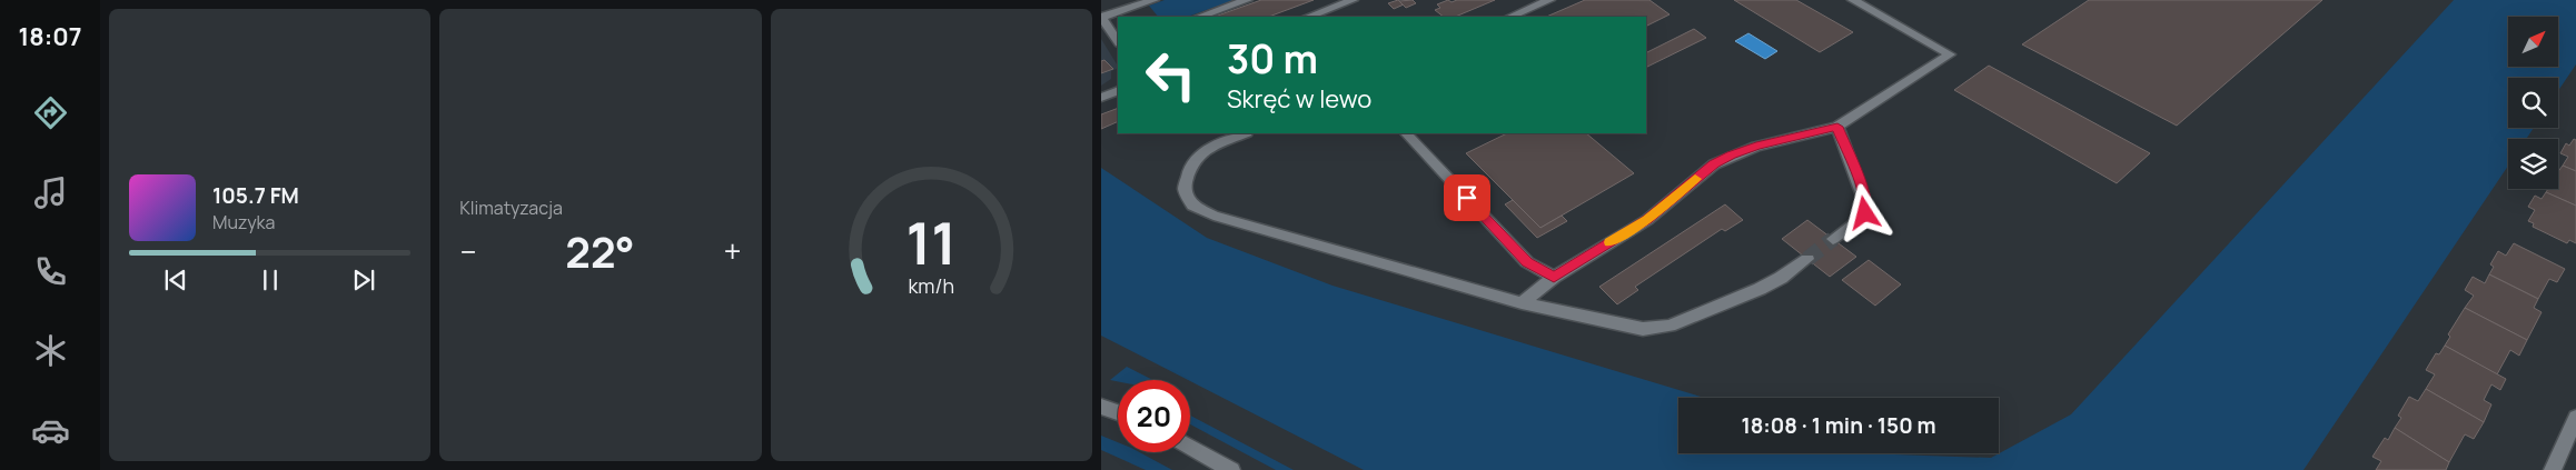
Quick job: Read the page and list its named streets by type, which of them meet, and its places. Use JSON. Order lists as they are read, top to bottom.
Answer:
{
  "north": "top right",
  "page": {
    "tabs": "18:07",
    "tile": "Klimatyzacja",
    "turn": ["30 m", "Skręć w lewo"],
    "song": ["105.7 FM", "Muzyka"],
    "heat": ["−", "22°", "+"],
    "limit": "20",
    "trip": "18:08 · 1 min · 150 m",
    "gauge": ["11", "km/h"]
  }
}
